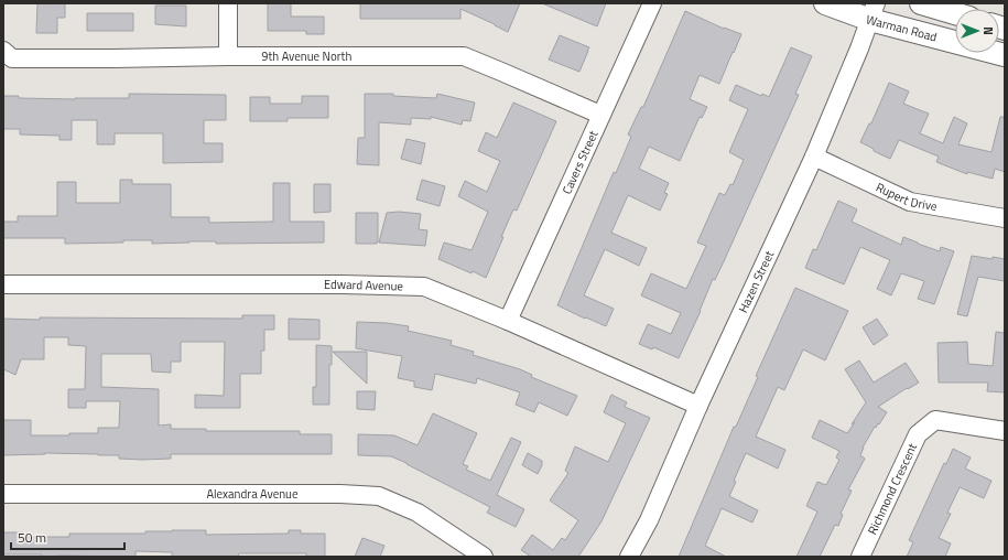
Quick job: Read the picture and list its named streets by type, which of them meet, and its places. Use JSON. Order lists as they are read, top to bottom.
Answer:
{
  "streets": {
    "main road": ["Warman Road"],
    "street": [
      "9th Avenue North",
      "Cavers Street",
      "Rupert Drive",
      "Hazen Street",
      "Edward Avenue",
      "Richmond Crescent",
      "Alexandra Avenue"
    ]
  },
  "crossings": [
    ["Warman Road", "Hazen Street"],
    ["9th Avenue North", "Cavers Street"],
    ["Cavers Street", "Edward Avenue"],
    ["Rupert Drive", "Hazen Street"],
    ["Hazen Street", "Edward Avenue"]
  ],
  "scale_bar": "50 m",
  "north": "right"
}
